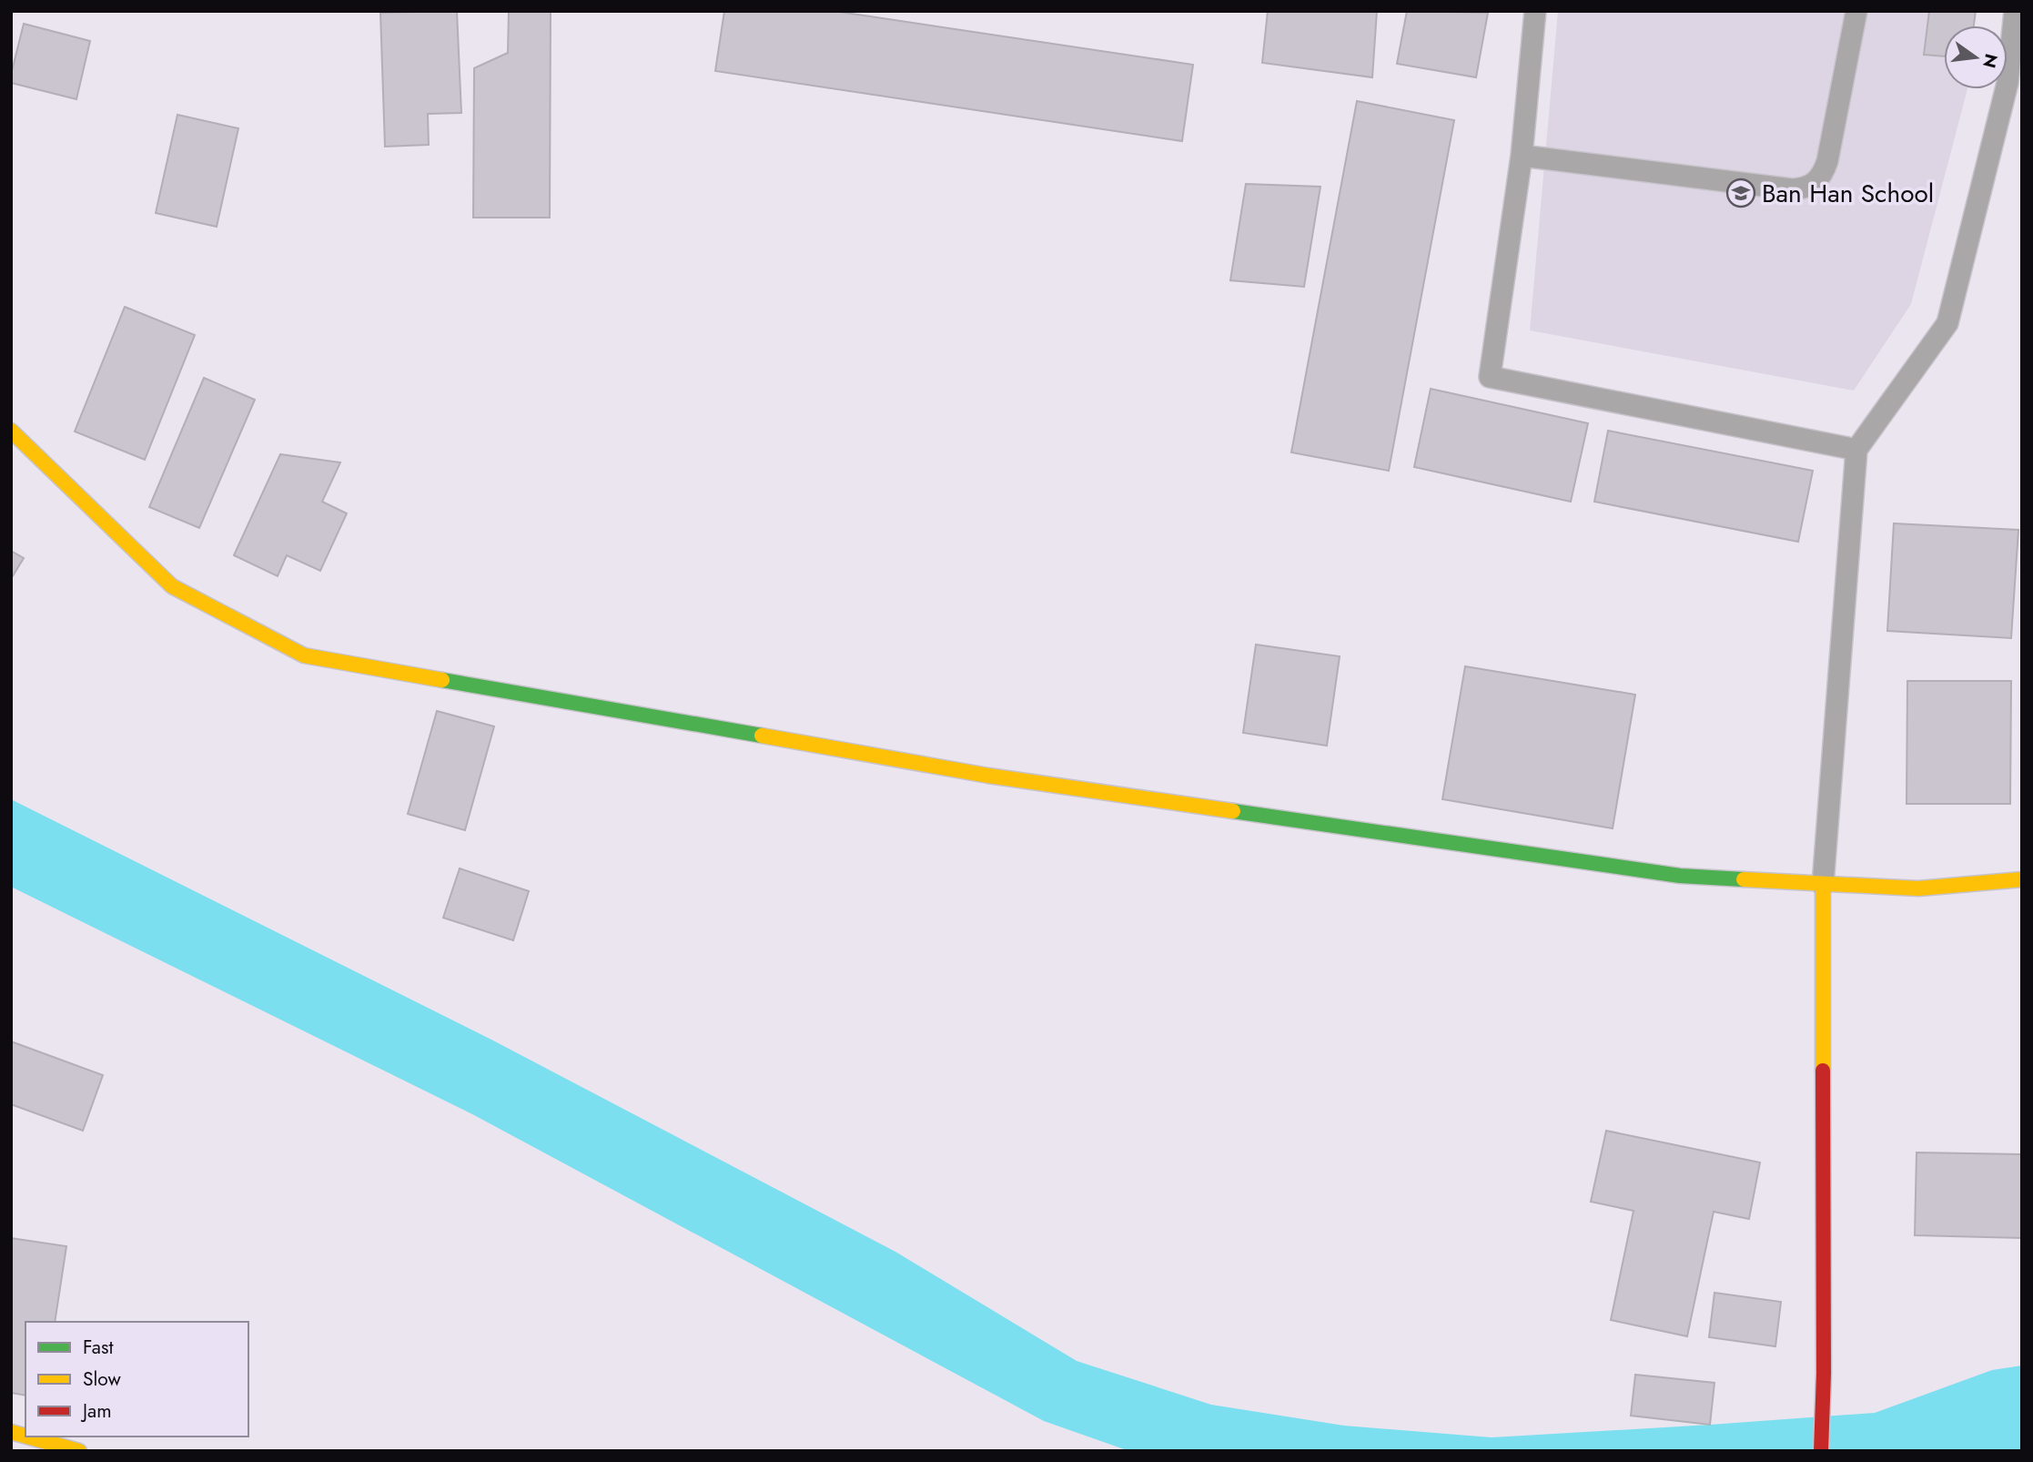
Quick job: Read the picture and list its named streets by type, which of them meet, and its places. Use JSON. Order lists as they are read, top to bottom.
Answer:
{
  "places": {
    "school or university": ["Ban Han School"]
  },
  "legend": ["Fast", "Slow", "Jam"],
  "north": "right"
}
